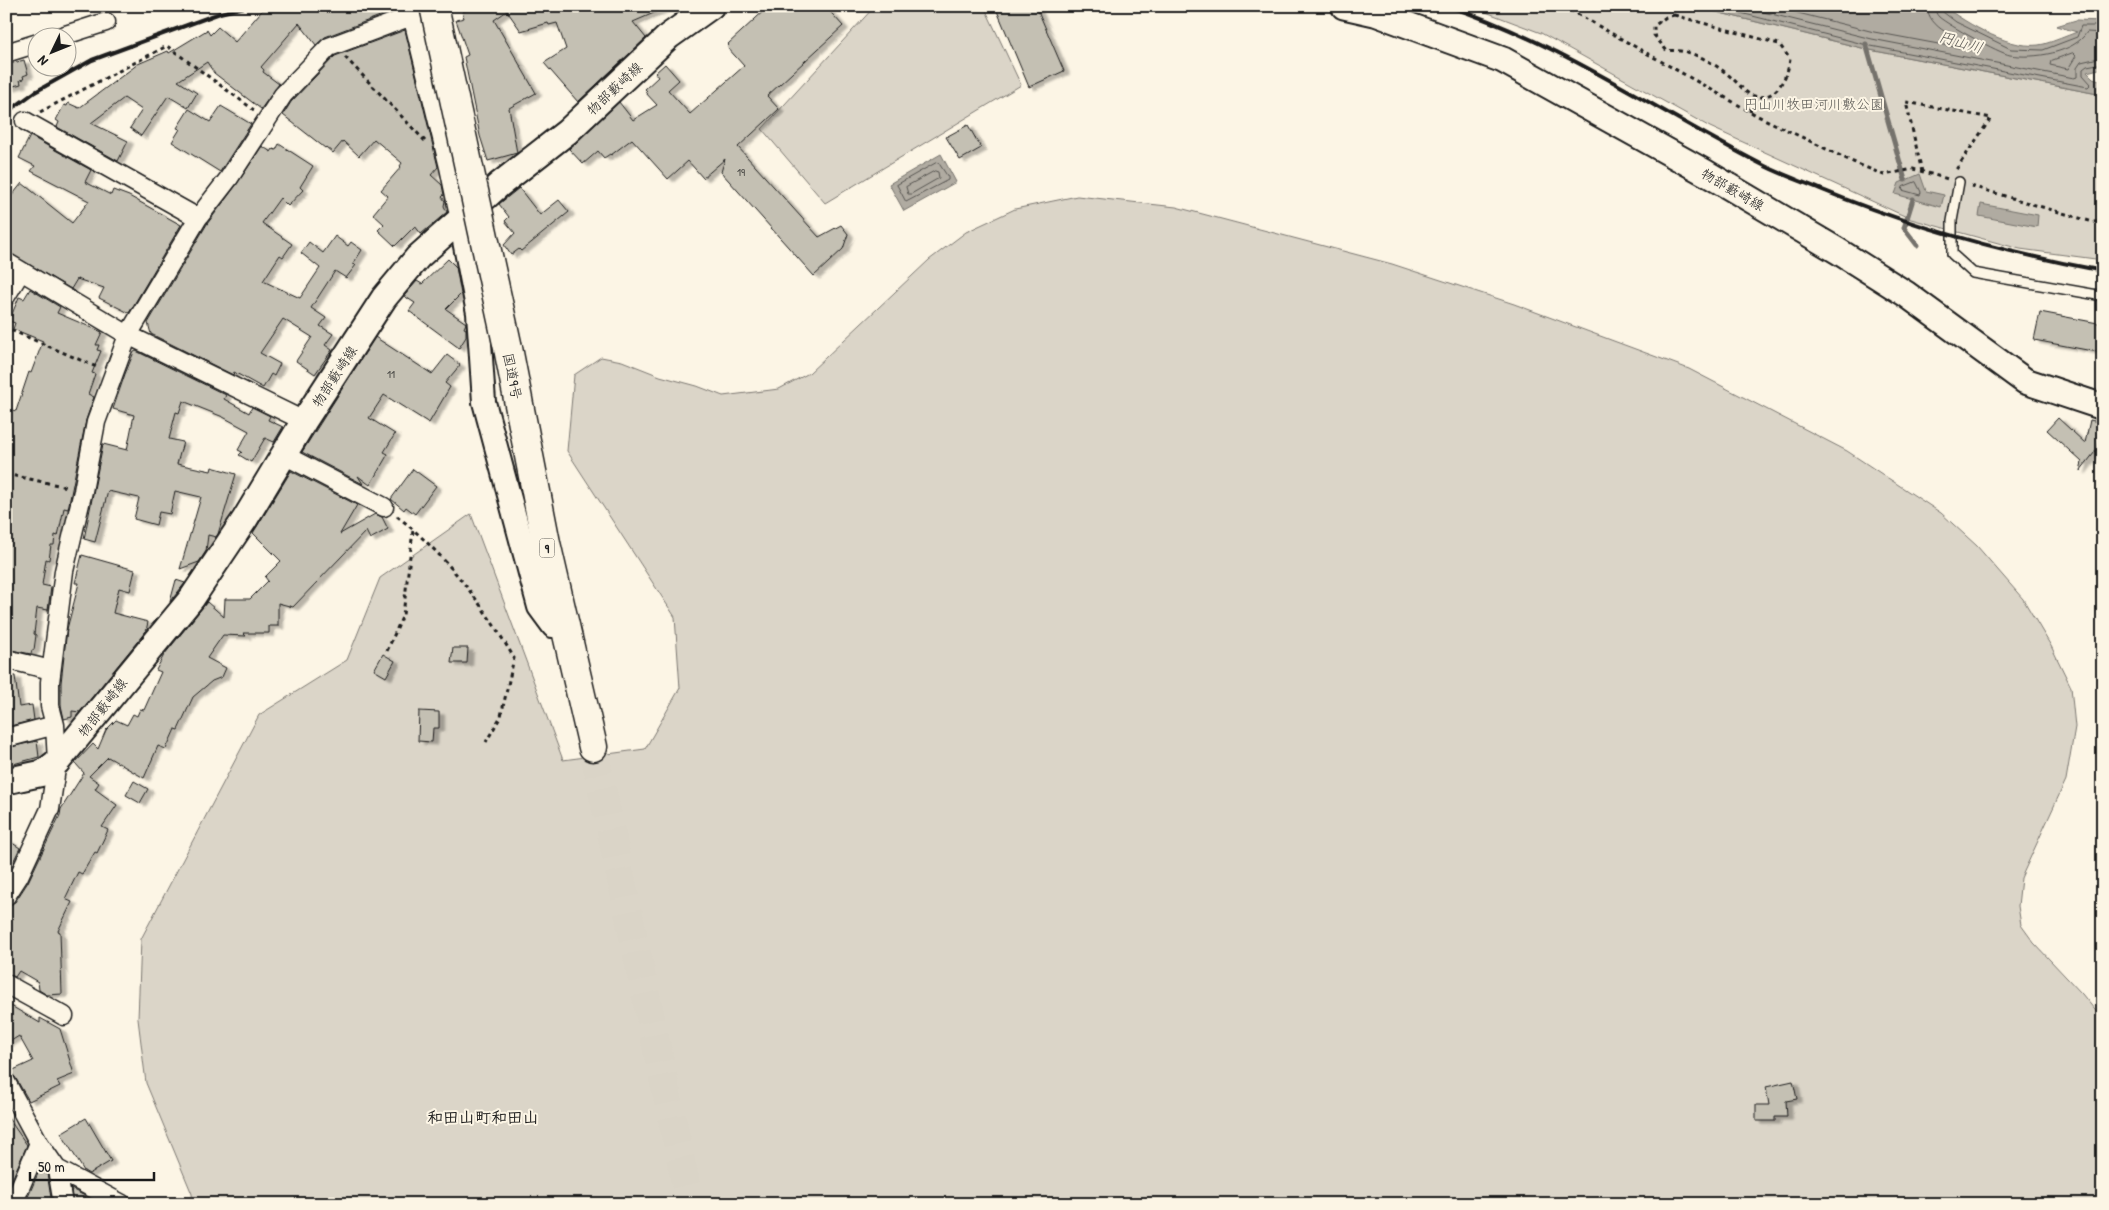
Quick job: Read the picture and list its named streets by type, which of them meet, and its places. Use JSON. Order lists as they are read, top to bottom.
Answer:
{
  "streets": {
    "highway": ["国道9号", "9"],
    "main road": ["物部藪崎線"]
  },
  "districts": ["和田山町和田山"],
  "water": ["円山川"],
  "parks": ["円山川牧田河川敷公園"],
  "house_numbers": ["19", "11"],
  "scale_bar": "50 m",
  "north": "bottom left"
}
